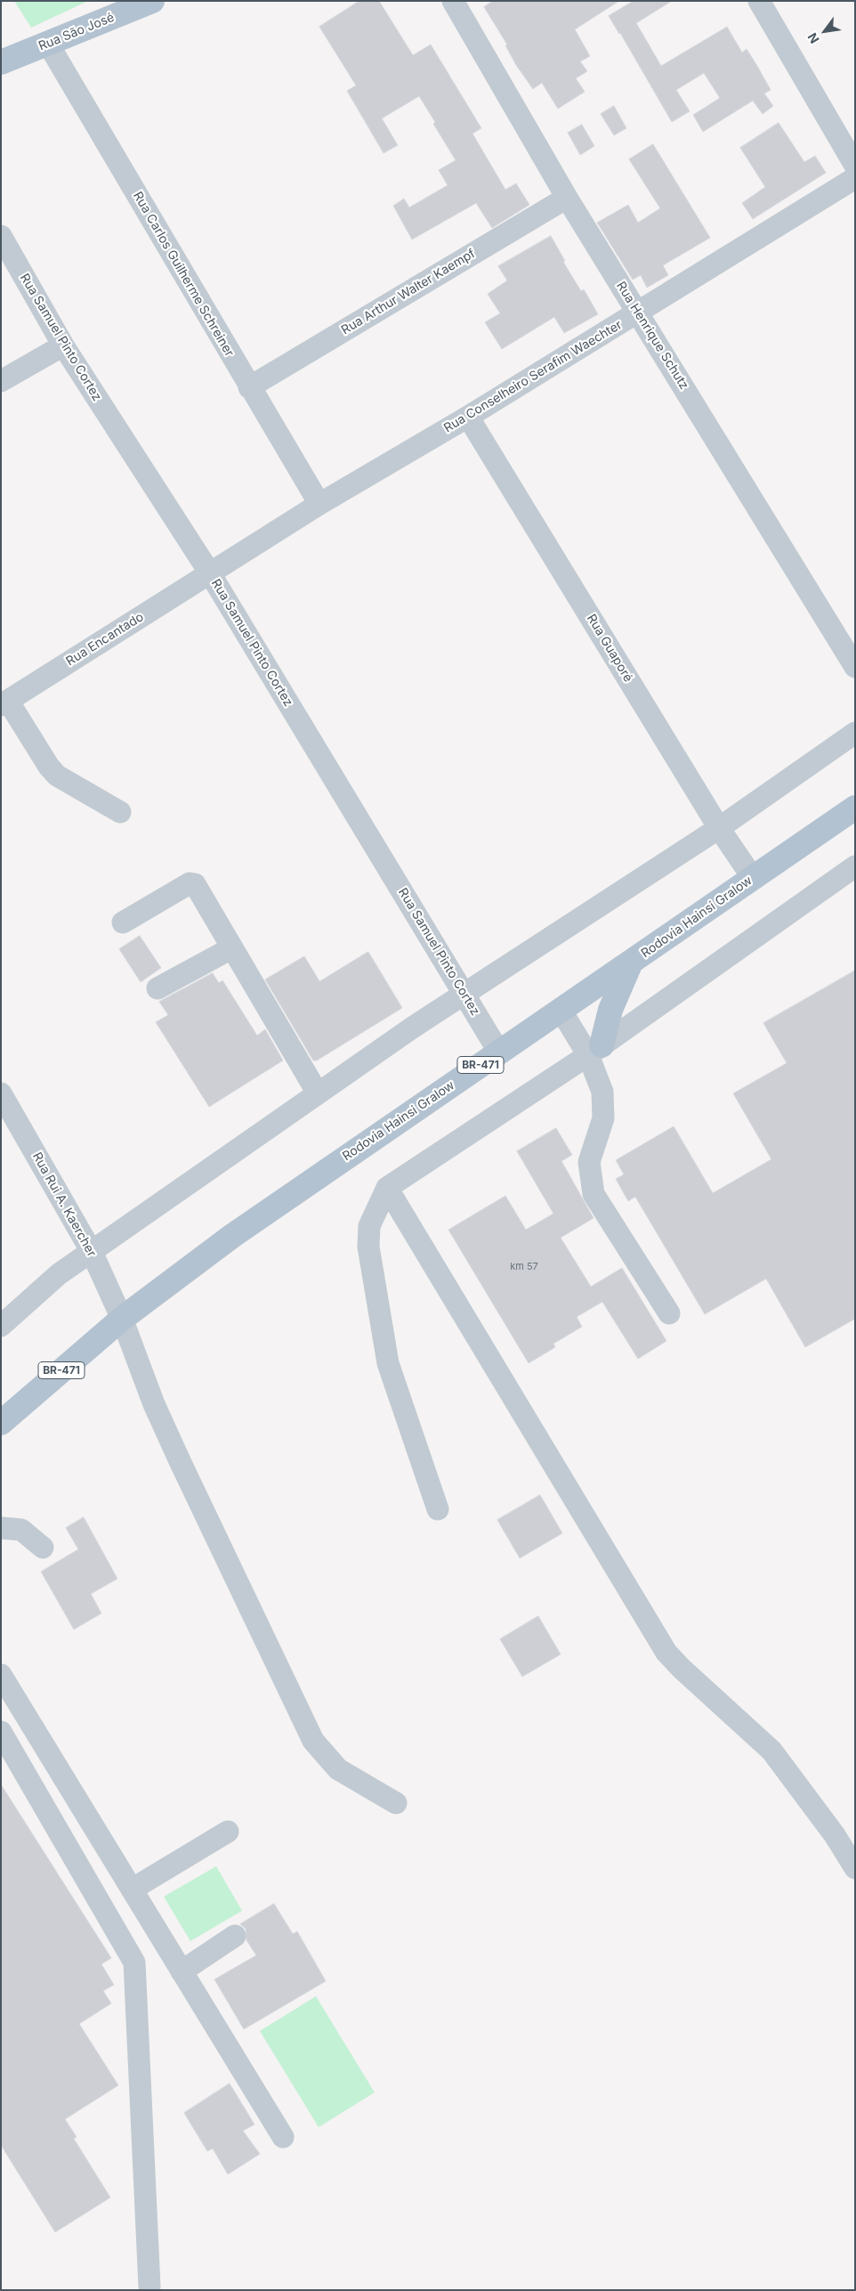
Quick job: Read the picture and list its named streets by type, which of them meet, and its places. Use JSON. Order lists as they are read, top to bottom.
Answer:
{
  "streets": {
    "main road": ["Rua São José", "Rodovia Hainsi Gralow", "BR-471"],
    "street": [
      "Rua Carlos Guilherme Schreiner",
      "Rua Arthur Walter Kaempf",
      "Rua Henrique Schutz",
      "Rua Samuel Pinto Cortez",
      "Rua Conselheiro Serafim Waechter",
      "Rua Encantado",
      "Rua Guaporé",
      "Rua Rui A. Kaercher"
    ]
  },
  "crossings": [
    ["Rua São José", "Rua Carlos Guilherme Schreiner"],
    ["Rua Carlos Guilherme Schreiner", "Rua Arthur Walter Kaempf"],
    ["Rua Carlos Guilherme Schreiner", "Rua Conselheiro Serafim Waechter"],
    ["Rua Arthur Walter Kaempf", "Rua Henrique Schutz"],
    ["Rua Henrique Schutz", "Rua Conselheiro Serafim Waechter"],
    ["Rua Samuel Pinto Cortez", "Rua Conselheiro Serafim Waechter"],
    ["Rua Samuel Pinto Cortez", "Rua Encantado"],
    ["Rua Samuel Pinto Cortez", "Rodovia Hainsi Gralow"],
    ["Rua Conselheiro Serafim Waechter", "Rua Encantado"],
    ["Rua Conselheiro Serafim Waechter", "Rua Guaporé"],
    ["Rua Guaporé", "Rodovia Hainsi Gralow"],
    ["Rodovia Hainsi Gralow", "Rua Rui A. Kaercher"]
  ],
  "house_numbers": ["km 57"],
  "north": "bottom left"
}
